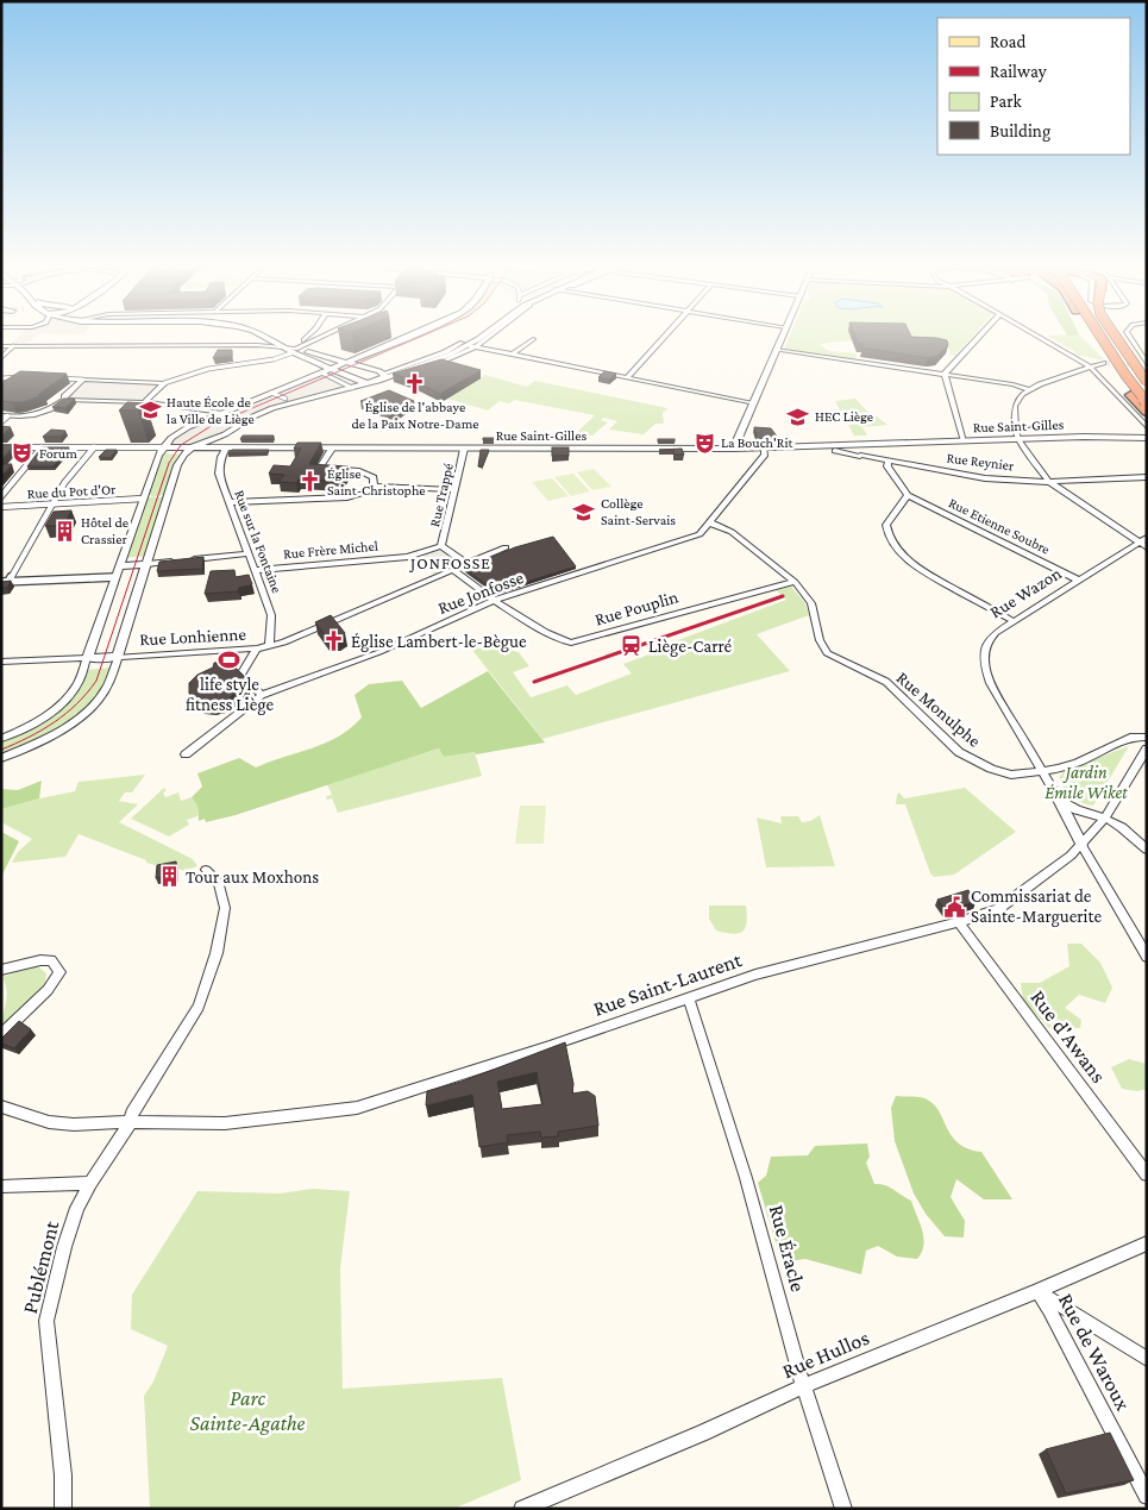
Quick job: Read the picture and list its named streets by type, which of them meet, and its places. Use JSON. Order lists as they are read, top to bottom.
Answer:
{
  "streets": {
    "street": [
      "Rue Saint-Gilles",
      "Rue Reynier",
      "Rue du Pot d'Or",
      "Rue Trappé",
      "Rue Etienne Soubre",
      "Rue sur la Fontaine",
      "Rue Frère Michel",
      "Rue Jonfosse",
      "Rue Wazon",
      "Rue Pouplin",
      "Rue Lonhienne",
      "Rue Monulphe",
      "Rue Saint-Laurent",
      "Rue d'Awans",
      "Rue Éracle",
      "Publémont",
      "Rue de Waroux",
      "Rue Hullos"
    ]
  },
  "crossings": [
    ["Rue Saint-Gilles", "Rue Reynier"],
    ["Rue Saint-Gilles", "Rue Trappé"],
    ["Rue Saint-Gilles", "Rue sur la Fontaine"],
    ["Rue Saint-Gilles", "Rue Jonfosse"],
    ["Rue Trappé", "Rue Frère Michel"],
    ["Rue Etienne Soubre", "Rue Wazon"],
    ["Rue sur la Fontaine", "Rue Frère Michel"],
    ["Rue sur la Fontaine", "Rue Lonhienne"],
    ["Rue Jonfosse", "Rue Pouplin"],
    ["Rue Jonfosse", "Rue Monulphe"],
    ["Rue Wazon", "Rue Monulphe"],
    ["Rue Wazon", "Rue Saint-Laurent"],
    ["Rue Pouplin", "Rue Lonhienne"],
    ["Rue Pouplin", "Rue Monulphe"],
    ["Rue Saint-Laurent", "Rue d'Awans"],
    ["Rue Saint-Laurent", "Rue Éracle"],
    ["Rue Saint-Laurent", "Publémont"],
    ["Rue Éracle", "Rue Hullos"],
    ["Rue de Waroux", "Rue Hullos"]
  ],
  "districts": ["JONFOSSE"],
  "parks": ["Jardin Émile Wiket", "Parc Sainte-Agathe"],
  "places": {
    "church": ["Église de l'abbaye de la Paix Notre-Dame", "Église Saint-Christophe", "Église Lambert-le-Bègue"],
    "school or university": ["Haute École de la Ville de Liège", "HEC Liège", "Collège Saint-Servais"],
    "theatre": ["La Bouch'Rit", "Forum"],
    "building": ["Hôtel de Crassier", "Tour aux Moxhons"],
    "station": ["Liège-Carré"],
    "sports": ["life style fitness Liège"],
    "public building": ["Commissariat de Sainte-Marguerite"]
  },
  "legend": [
    "Road",
    "Railway",
    "Park",
    "Building"
  ]
}
